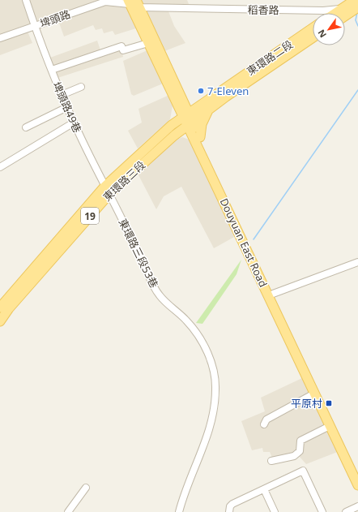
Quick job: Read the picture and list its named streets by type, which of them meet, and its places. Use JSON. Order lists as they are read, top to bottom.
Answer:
{
  "streets": {
    "main road": [
      "東環路二段",
      "東環路三段",
      "19",
      "Douyuan East Road"
    ],
    "street": [
      "稻香路",
      "埤頭路",
      "埤頭路49巷",
      "東環路三段53巷"
    ]
  },
  "crossings": [
    ["稻香路", "埤頭路"],
    ["稻香路", "Douyuan East Road"],
    ["埤頭路", "埤頭路49巷"],
    ["埤頭路", "Douyuan East Road"],
    ["東環路二段", "東環路三段"],
    ["東環路二段", "Douyuan East Road"],
    ["埤頭路49巷", "東環路三段"],
    ["埤頭路49巷", "東環路三段53巷"],
    ["東環路三段", "Douyuan East Road"],
    ["東環路三段", "東環路三段53巷"]
  ],
  "places": {
    "other": ["7-Eleven"],
    "transit": ["平原村"]
  },
  "north": "bottom left"
}
